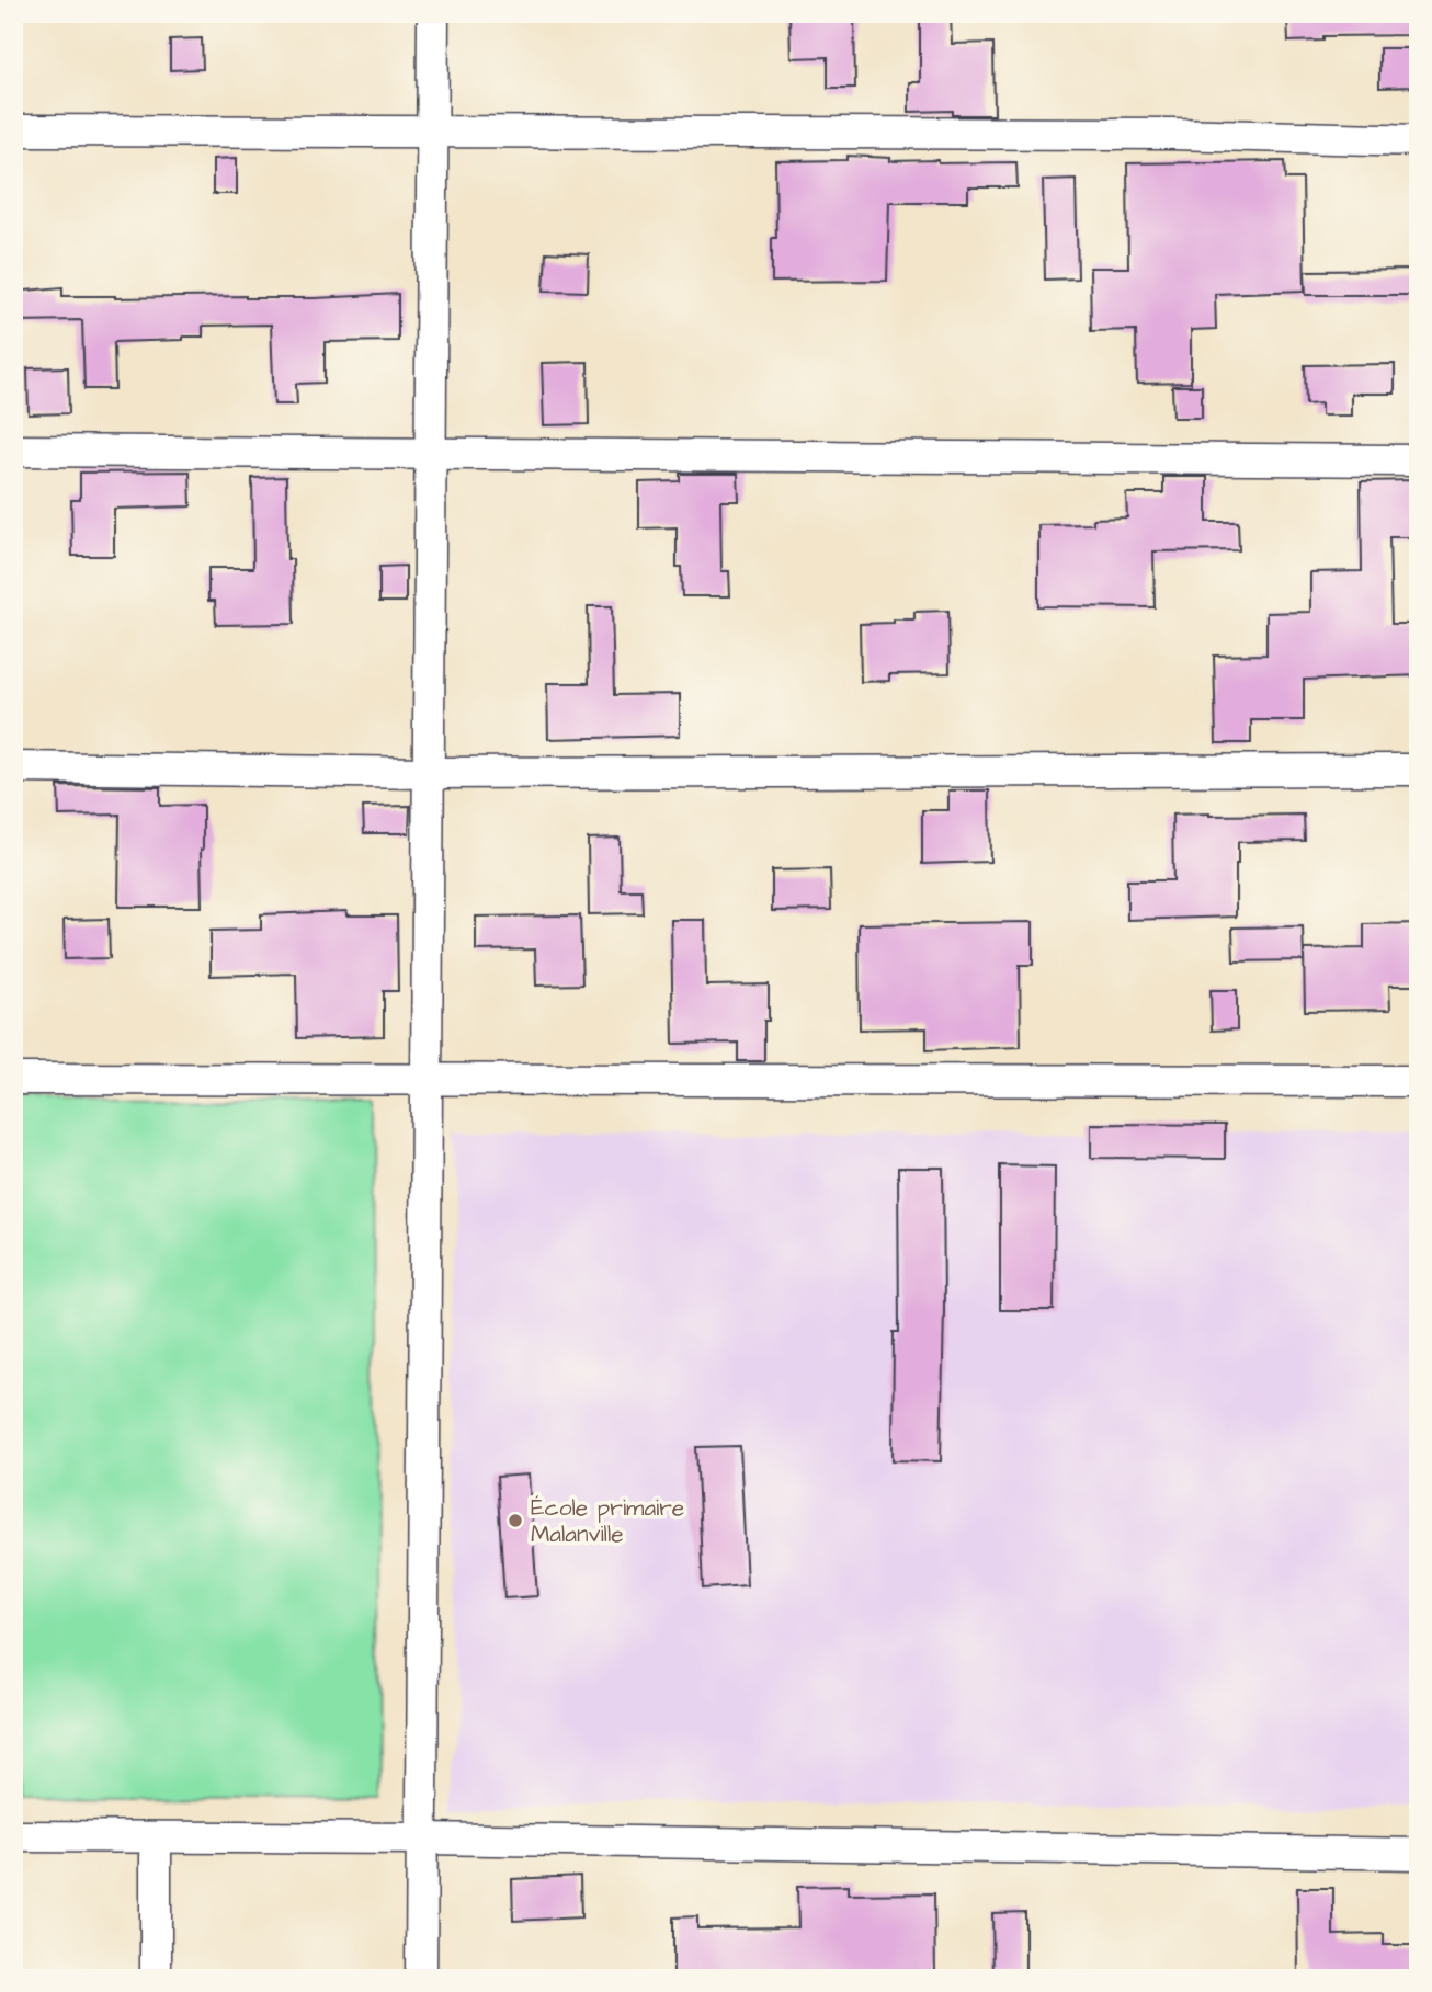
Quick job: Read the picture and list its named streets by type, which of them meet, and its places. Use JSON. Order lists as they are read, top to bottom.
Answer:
{
  "places": ["École primaire Malanville"]
}
